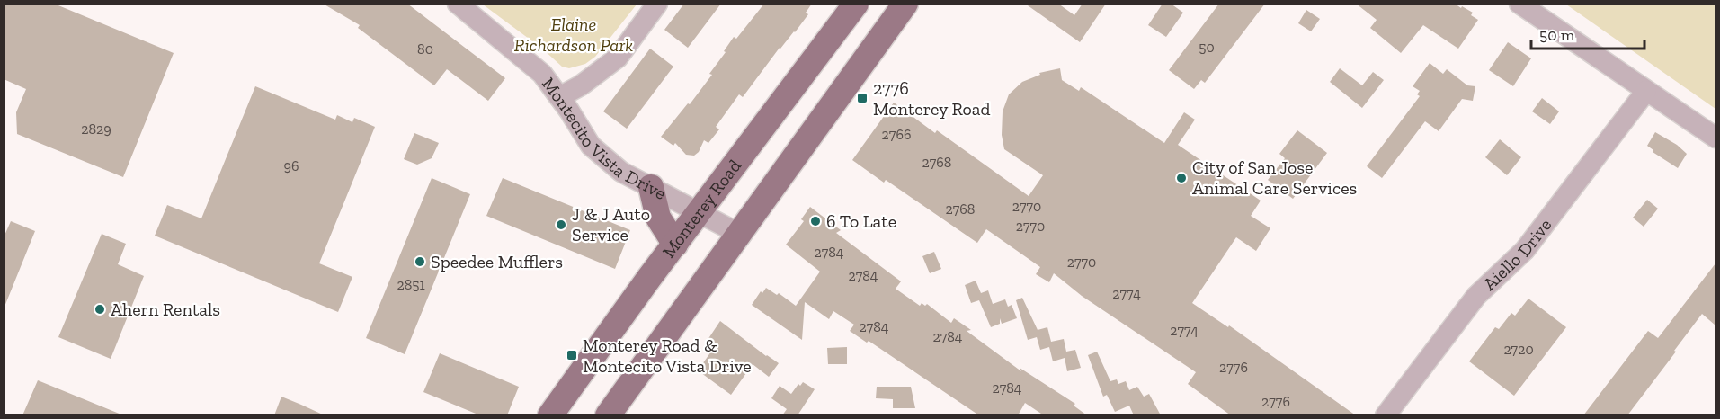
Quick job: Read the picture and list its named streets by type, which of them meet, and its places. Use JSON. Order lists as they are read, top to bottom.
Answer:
{
  "streets": {
    "main road": ["Monterey Road"],
    "street": ["Montecito Vista Drive", "Aiello Drive"]
  },
  "crossings": [
    ["Montecito Vista Drive", "Monterey Road"]
  ],
  "parks": ["Elaine Richardson Park"],
  "places": {
    "transit": ["2776 Monterey Road", "Monterey Road & Montecito Vista Drive"],
    "other": [
      "City of San Jose Animal Care Services",
      "6 To Late",
      "J & J Auto Service",
      "Speedee Mufflers",
      "Ahern Rentals"
    ]
  },
  "house_numbers": [
    "50",
    "80",
    "2829",
    "2766",
    "2768",
    "96",
    "2770",
    "2768",
    "2770",
    "2784",
    "2770",
    "2784",
    "2851",
    "2774",
    "2784",
    "2774",
    "2784",
    "2720",
    "2776",
    "2784",
    "2776"
  ],
  "scale_bar": "50 m"
}
